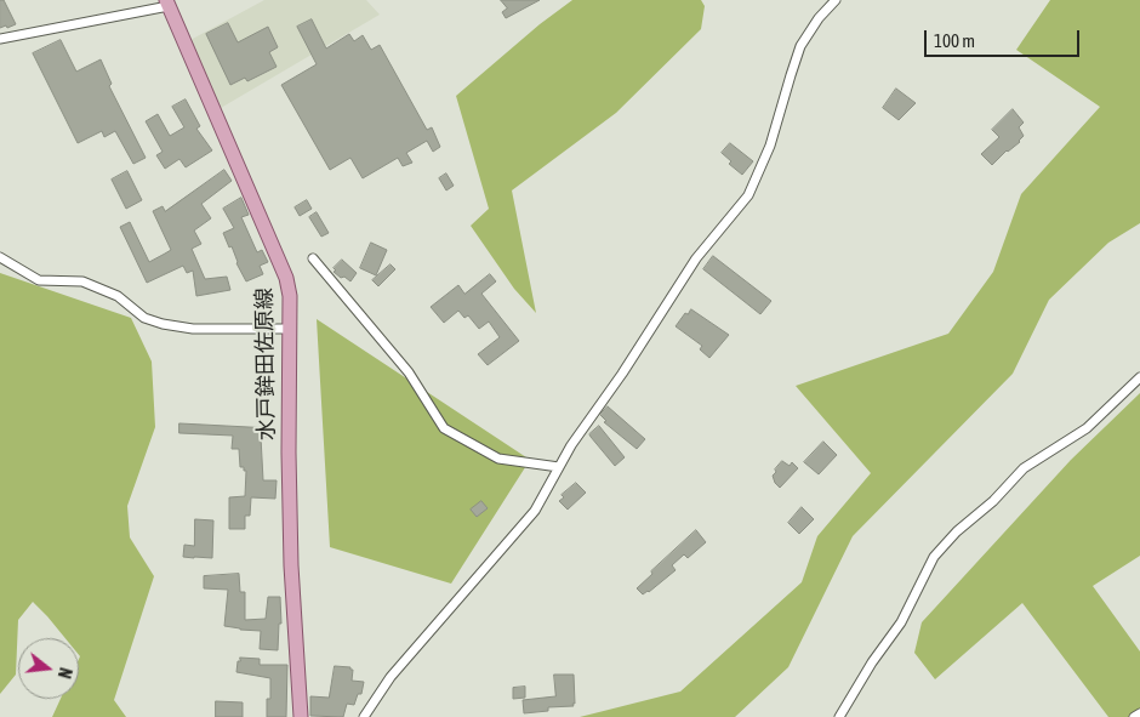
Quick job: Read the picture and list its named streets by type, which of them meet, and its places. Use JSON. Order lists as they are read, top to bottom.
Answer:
{
  "streets": {
    "main road": ["水戸鉾田佐原線"]
  },
  "scale_bar": "100 m",
  "north": "right"
}
